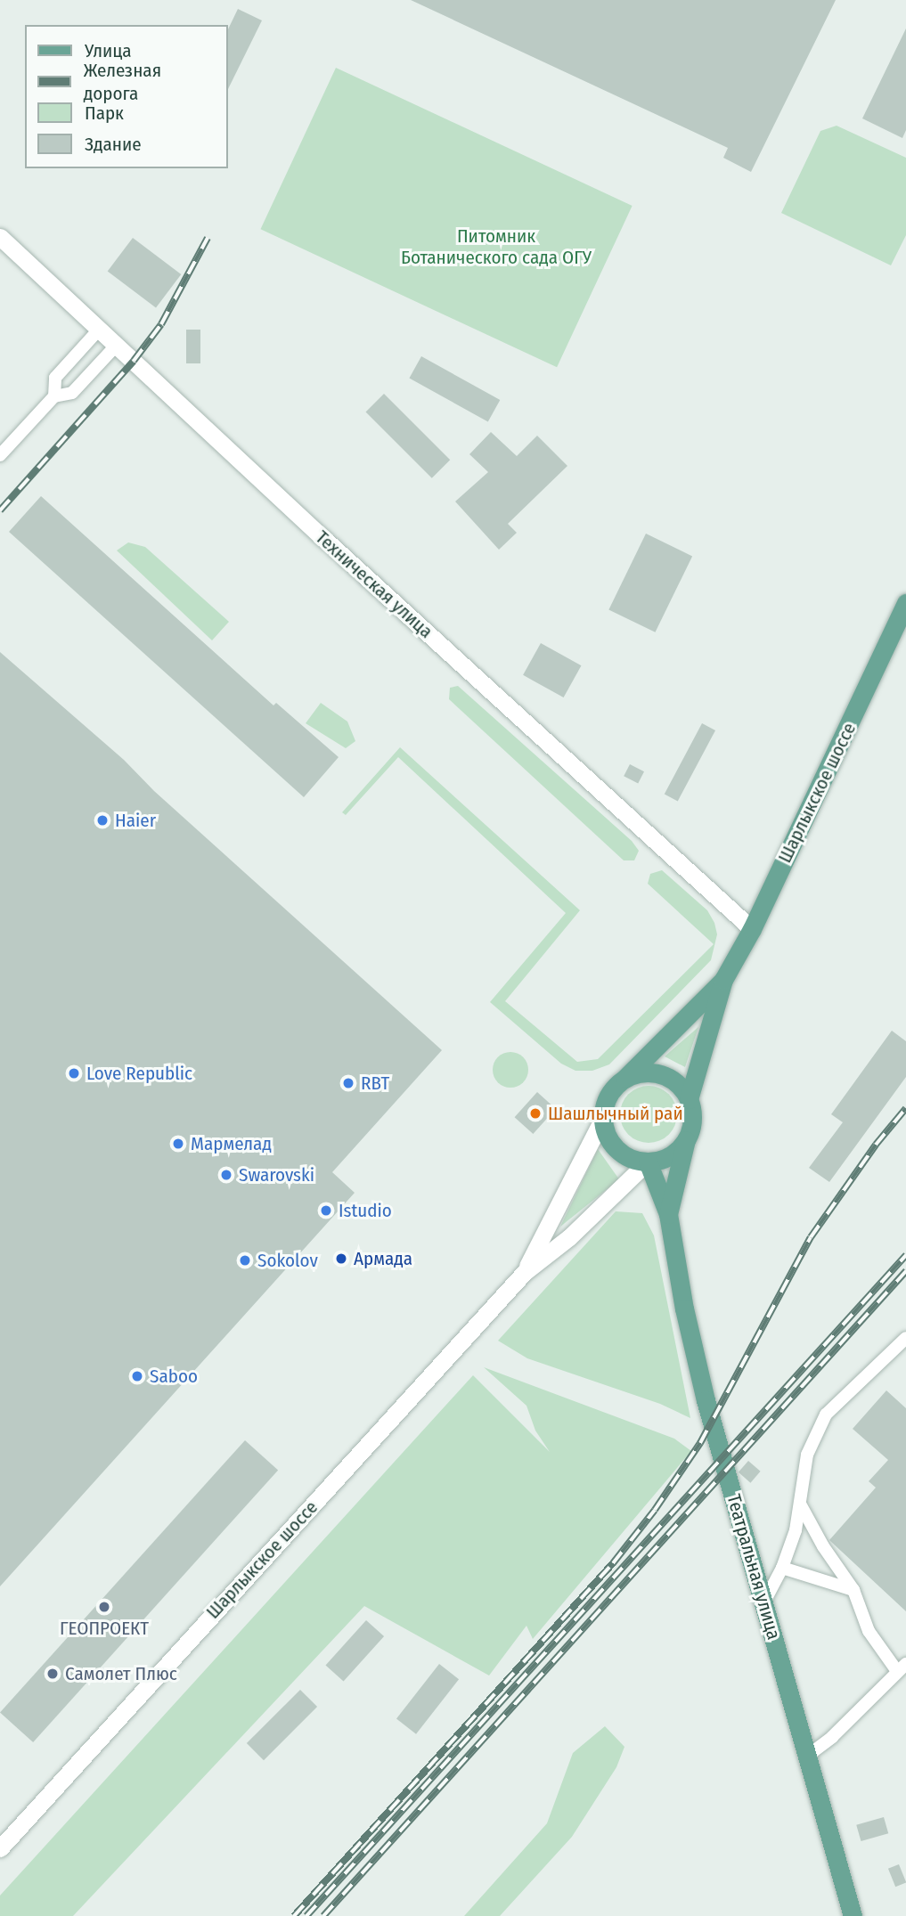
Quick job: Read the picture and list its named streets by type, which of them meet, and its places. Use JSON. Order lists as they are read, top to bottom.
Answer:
{
  "streets": {
    "main road": ["Шарлыкское шоссе", "Театральная улица"],
    "street": ["Техническая улица"]
  },
  "crossings": [
    ["Техническая улица", "Шарлыкское шоссе"],
    ["Шарлыкское шоссе", "Театральная улица"]
  ],
  "parks": ["Питомник Ботанического сада ОГУ"],
  "places": [
    "Haier",
    "Love Republic",
    "RBT",
    "Шашлычный рай",
    "Мармелад",
    "Swarovski",
    "Istudio",
    "Армада",
    "Sokolov",
    "Saboo",
    "ГЕОПРОЕКТ",
    "Самолет Плюс"
  ],
  "legend": [
    "Улица",
    "Железная дорога",
    "Парк",
    "Здание"
  ]
}
